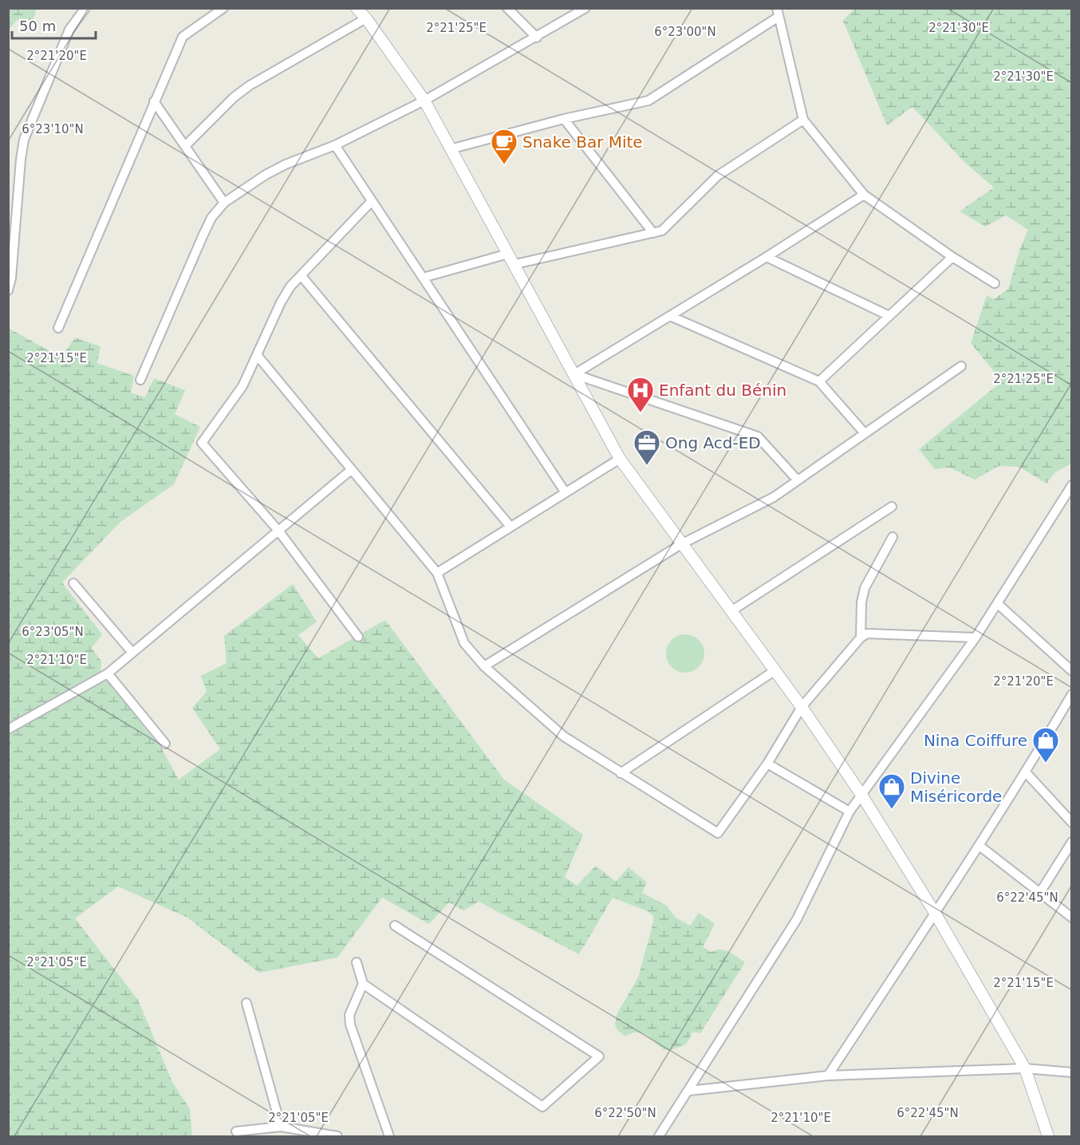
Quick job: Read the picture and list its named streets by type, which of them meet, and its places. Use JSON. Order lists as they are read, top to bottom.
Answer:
{
  "places": {
    "cafe": ["Snake Bar Mite"],
    "hospital": ["Enfant du Bénin"],
    "office": ["Ong Acd-ED"],
    "shop": ["Nina Coiffure", "Divine Miséricorde"]
  },
  "scale_bar": "50 m",
  "coordinates": [
    "2°21'25\"E",
    "2°21'30\"E",
    "6°23'00\"N",
    "2°21'20\"E",
    "6°23'10\"N",
    "2°21'15\"E",
    "6°23'05\"N",
    "2°21'10\"E",
    "6°22'45\"N",
    "2°21'05\"E",
    "6°22'50\"N"
  ]
}
